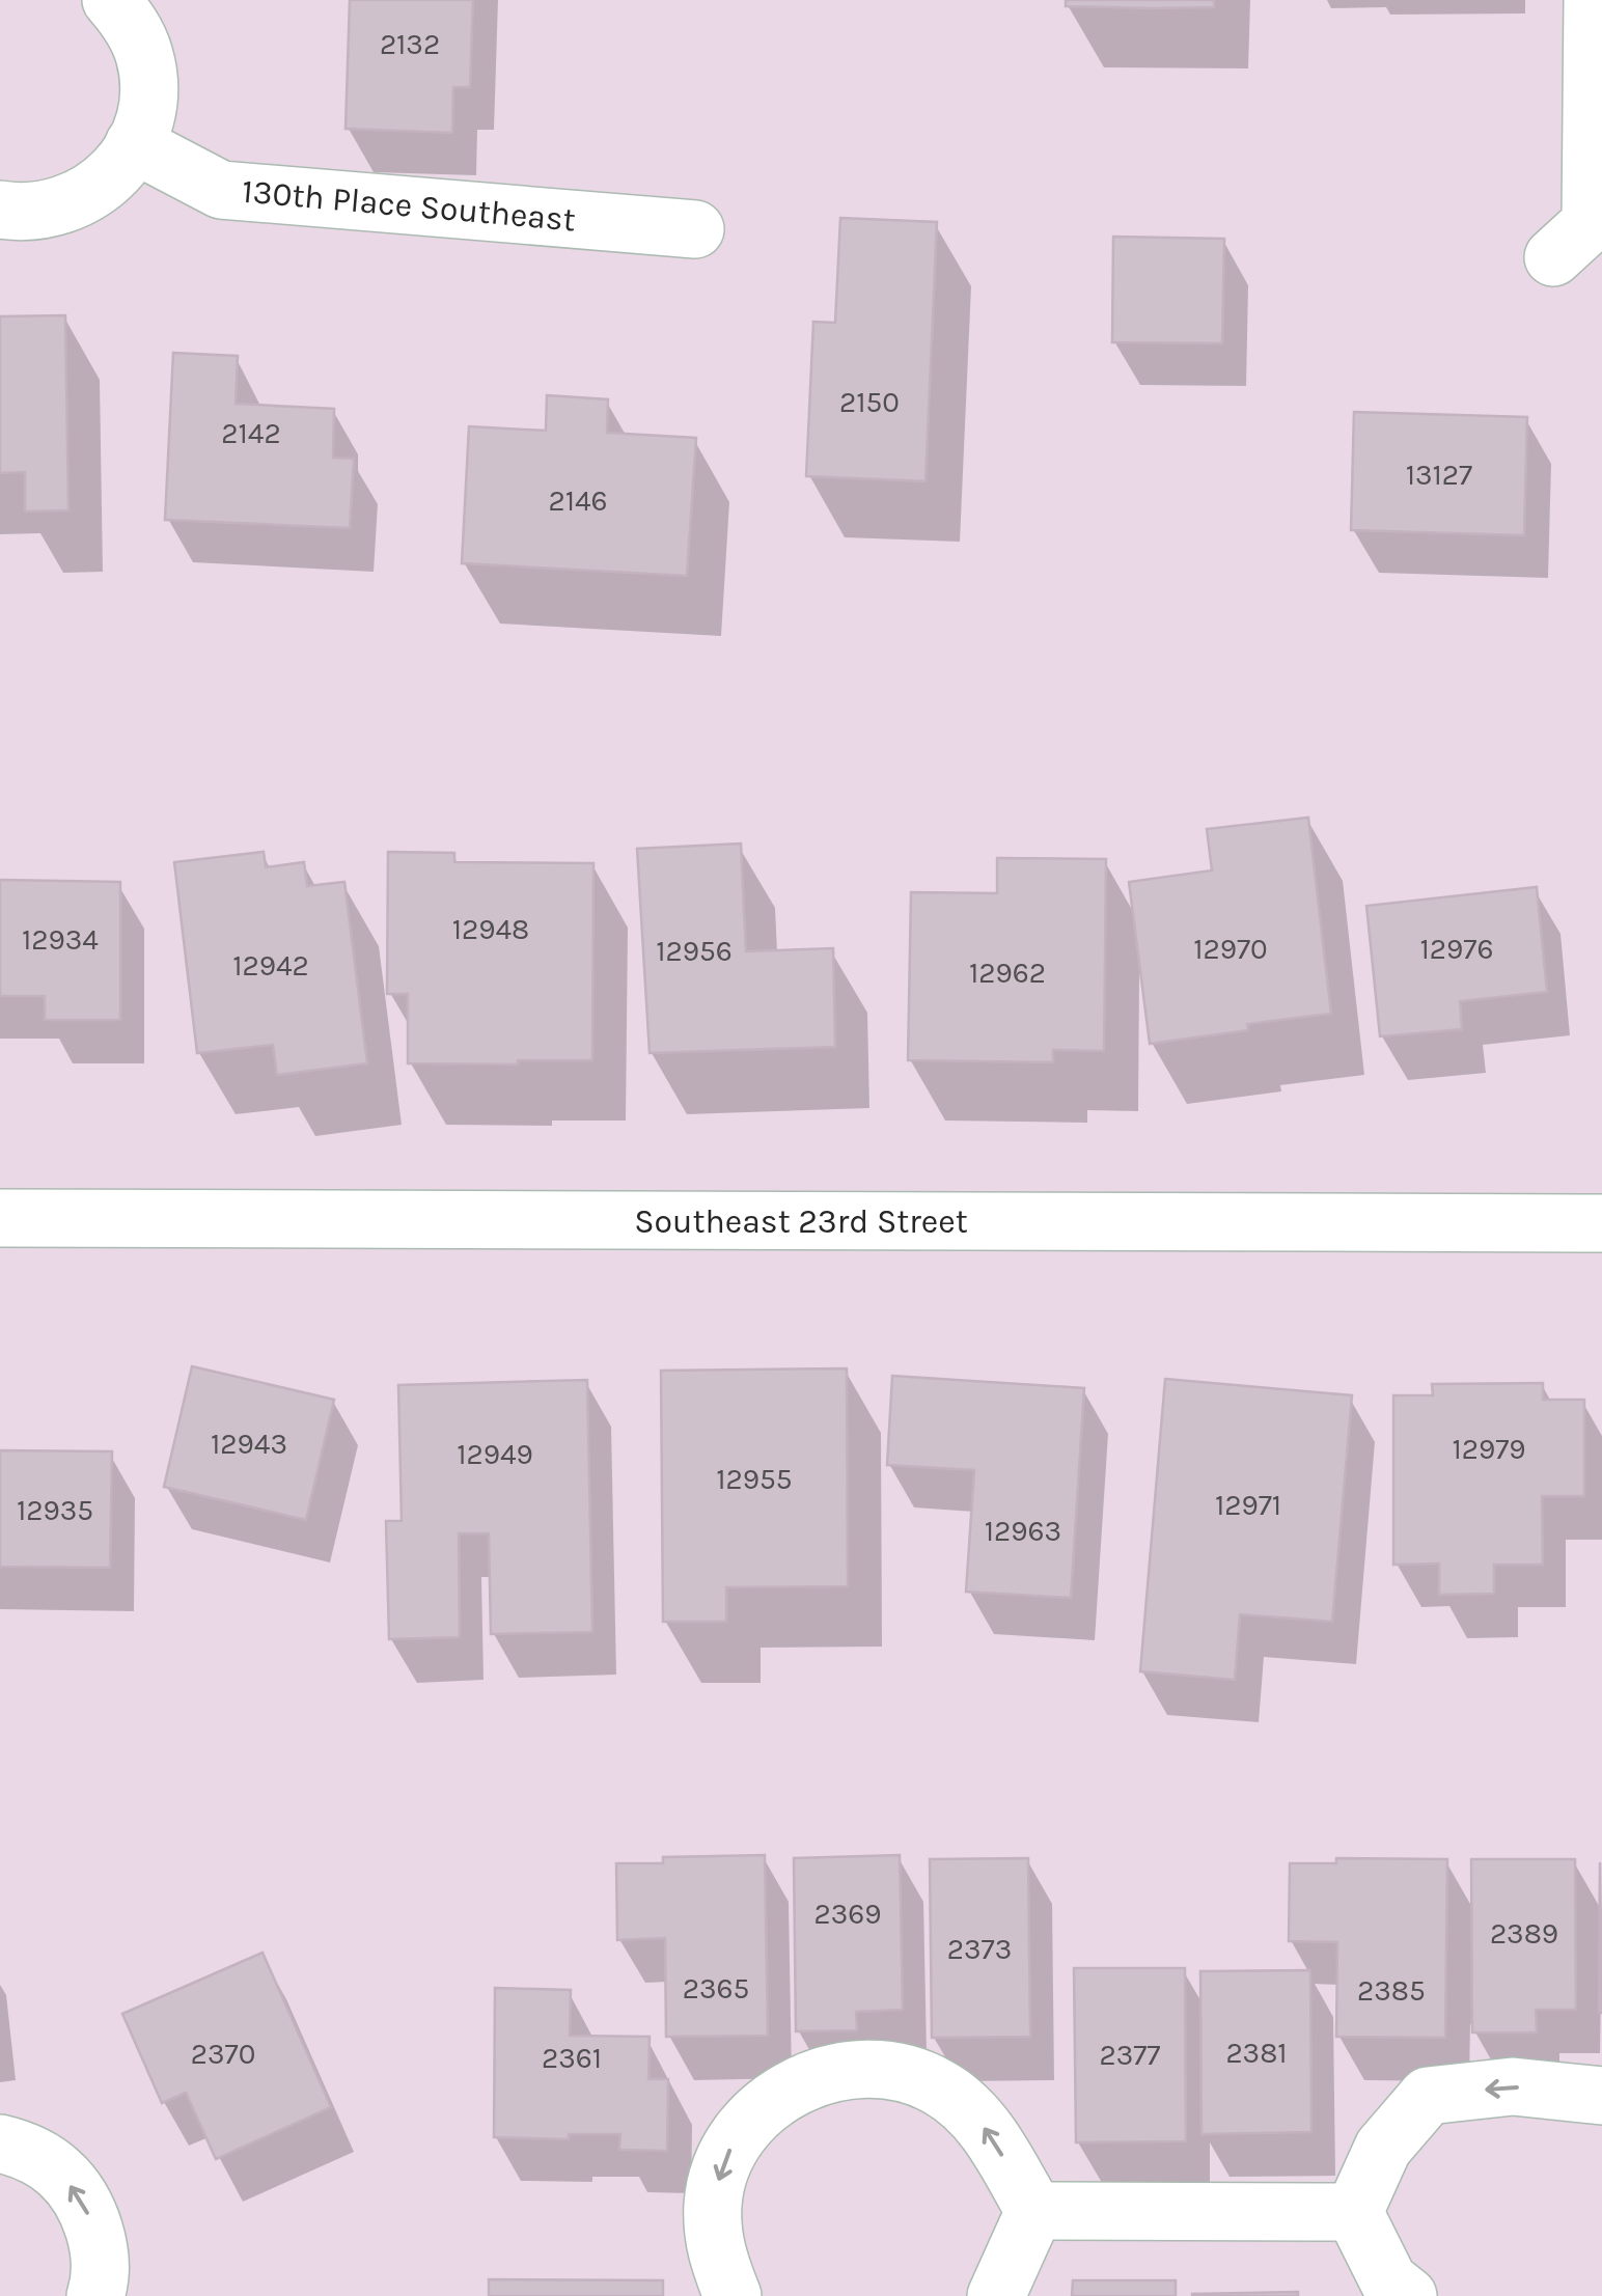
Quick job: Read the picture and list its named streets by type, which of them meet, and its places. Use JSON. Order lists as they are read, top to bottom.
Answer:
{
  "streets": {
    "street": ["130th Place Southeast", "Southeast 23rd Street"]
  },
  "house_numbers": [
    "2132",
    "2150",
    "2142",
    "13127",
    "2146",
    "12948",
    "12934",
    "12970",
    "12976",
    "12956",
    "12942",
    "12962",
    "12943",
    "12979",
    "12949",
    "12955",
    "12971",
    "12935",
    "12963",
    "2369",
    "2389",
    "2373",
    "2365",
    "2385",
    "2381",
    "2370",
    "2377",
    "2361"
  ]
}
